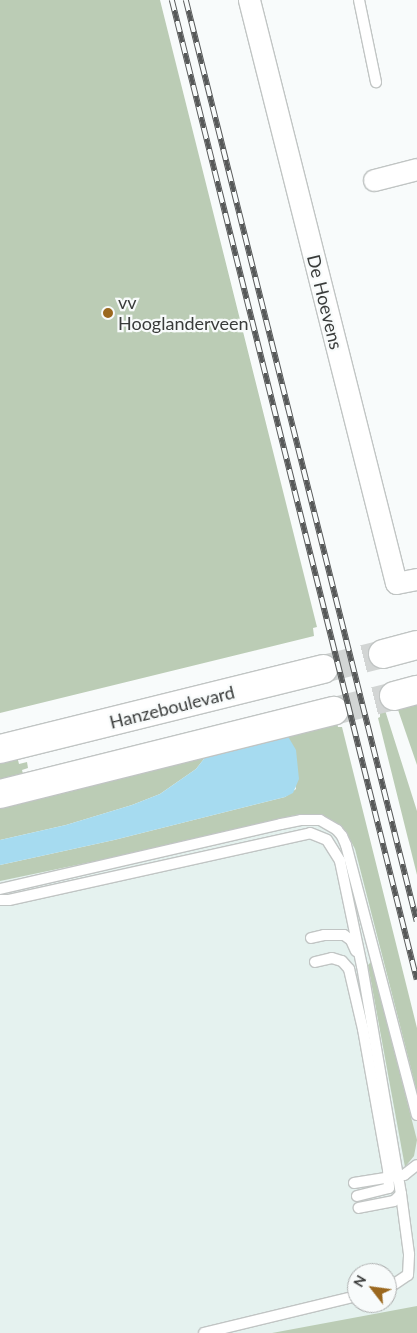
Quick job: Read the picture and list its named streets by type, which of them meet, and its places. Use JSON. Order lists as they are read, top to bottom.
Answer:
{
  "streets": {
    "main road": ["Hanzeboulevard"],
    "street": ["De Hoevens"]
  },
  "places": ["vv Hooglanderveen"],
  "north": "top left"
}
